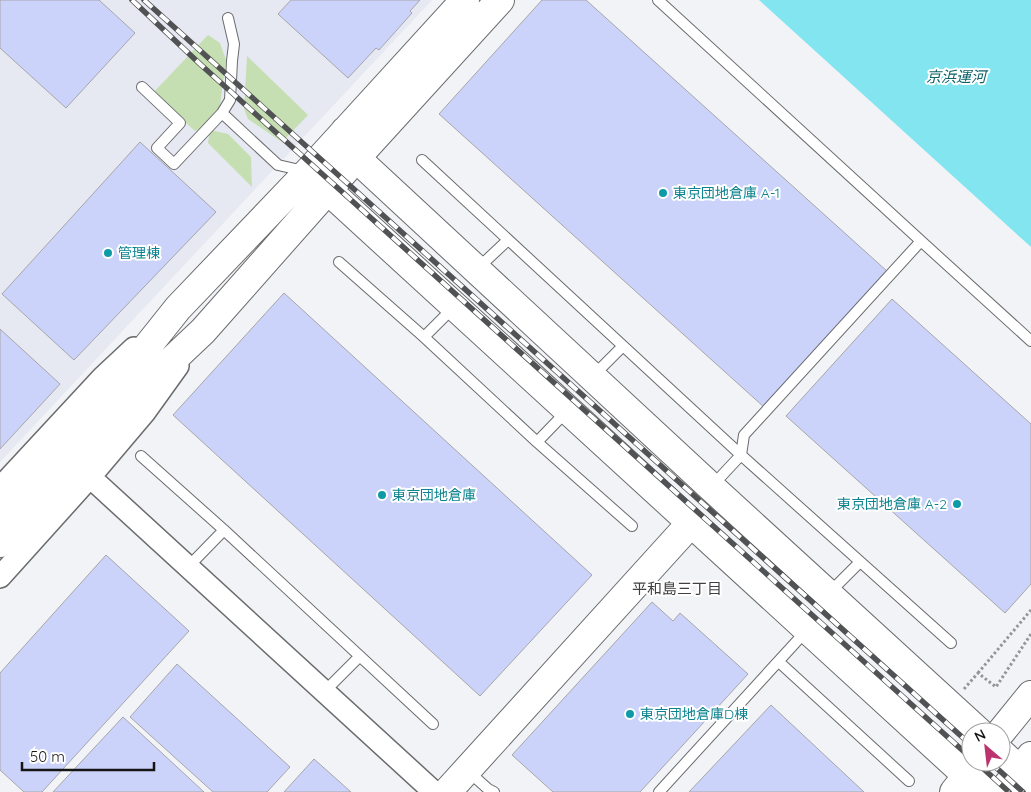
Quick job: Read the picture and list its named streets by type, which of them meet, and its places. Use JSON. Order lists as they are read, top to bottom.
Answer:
{
  "districts": ["平和島三丁目"],
  "water": ["京浜運河"],
  "places": [
    "東京団地倉庫 A-1",
    "管理棟",
    "東京団地倉庫",
    "東京団地倉庫 A-2",
    "東京団地倉庫D棟"
  ],
  "scale_bar": "50 m",
  "north": "top left"
}
